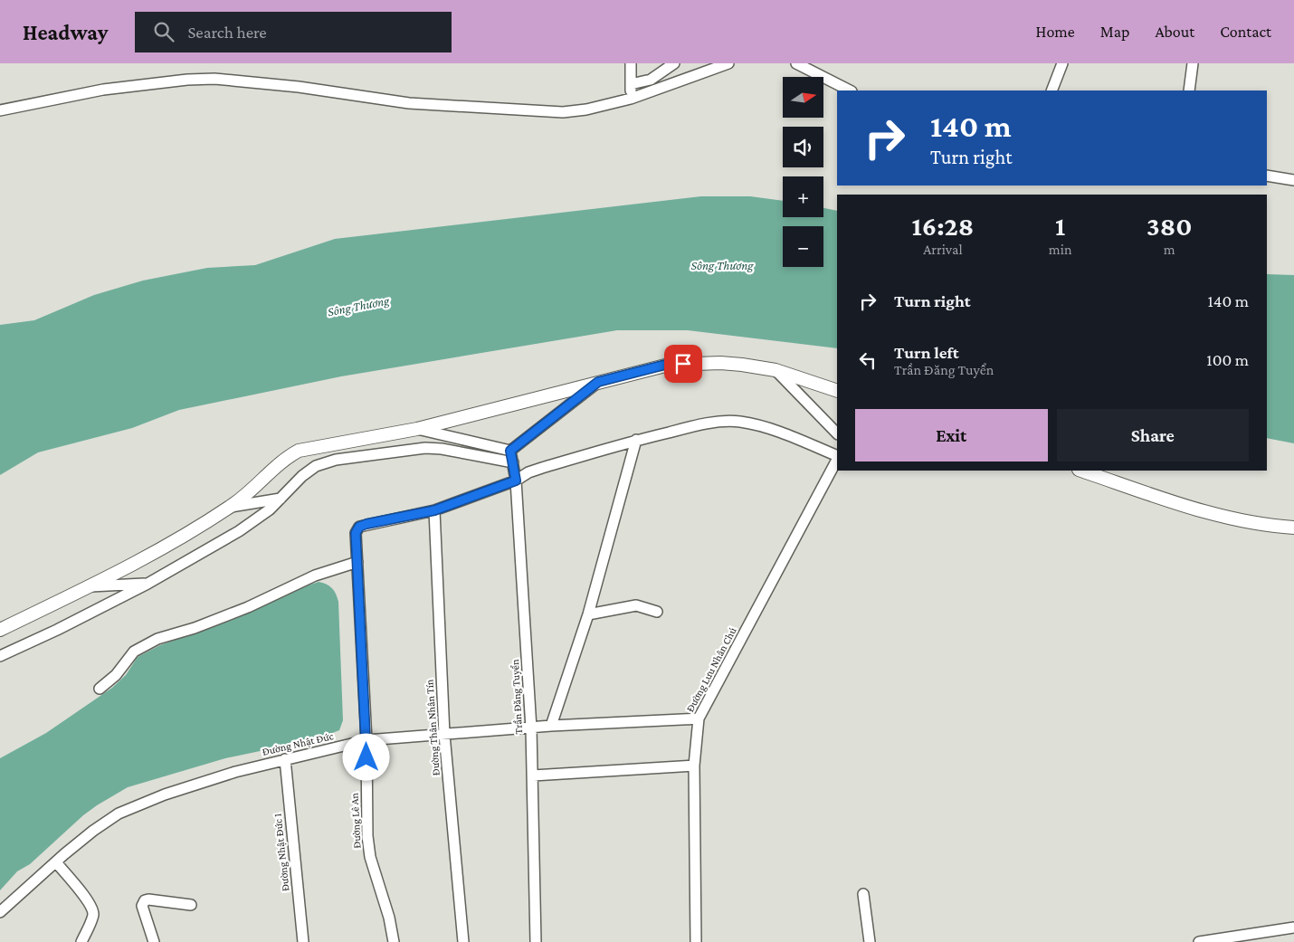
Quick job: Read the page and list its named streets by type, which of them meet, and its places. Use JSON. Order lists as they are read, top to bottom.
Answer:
{
  "streets": {
    "street": [
      "Đường Lưu Nhân Chú",
      "Trần Đăng Tuyển",
      "Đường Thân Nhân Tín",
      "Đường Nhật Đức",
      "Đường Lê An",
      "Đường Nhật Đức 1"
    ]
  },
  "crossings": [
    ["Đường Lưu Nhân Chú", "Đường Nhật Đức"],
    ["Trần Đăng Tuyển", "Đường Nhật Đức"],
    ["Đường Thân Nhân Tín", "Đường Nhật Đức"],
    ["Đường Thân Nhân Tín", "Đường Lê An"],
    ["Đường Nhật Đức", "Đường Lê An"],
    ["Đường Nhật Đức", "Đường Nhật Đức 1"]
  ],
  "water": ["Sông Thương"],
  "north": "right",
  "page": {
    "header": "Headway",
    "search": "Search here",
    "nav": [
      "Home",
      "Map",
      "About",
      "Contact"
    ],
    "map_buttons": ["+", "−"],
    "turn": ["140 m", "Turn right"],
    "eta": [
      "16:28",
      "Arrival",
      "1",
      "min",
      "380",
      "m"
    ],
    "list": [
      {
        "name": "Turn right",
        "value": "140 m"
      },
      {
        "name": "Turn left",
        "note": "Trần Đăng Tuyển",
        "value": "100 m"
      }
    ],
    "buttons": ["Exit", "Share"]
  }
}
